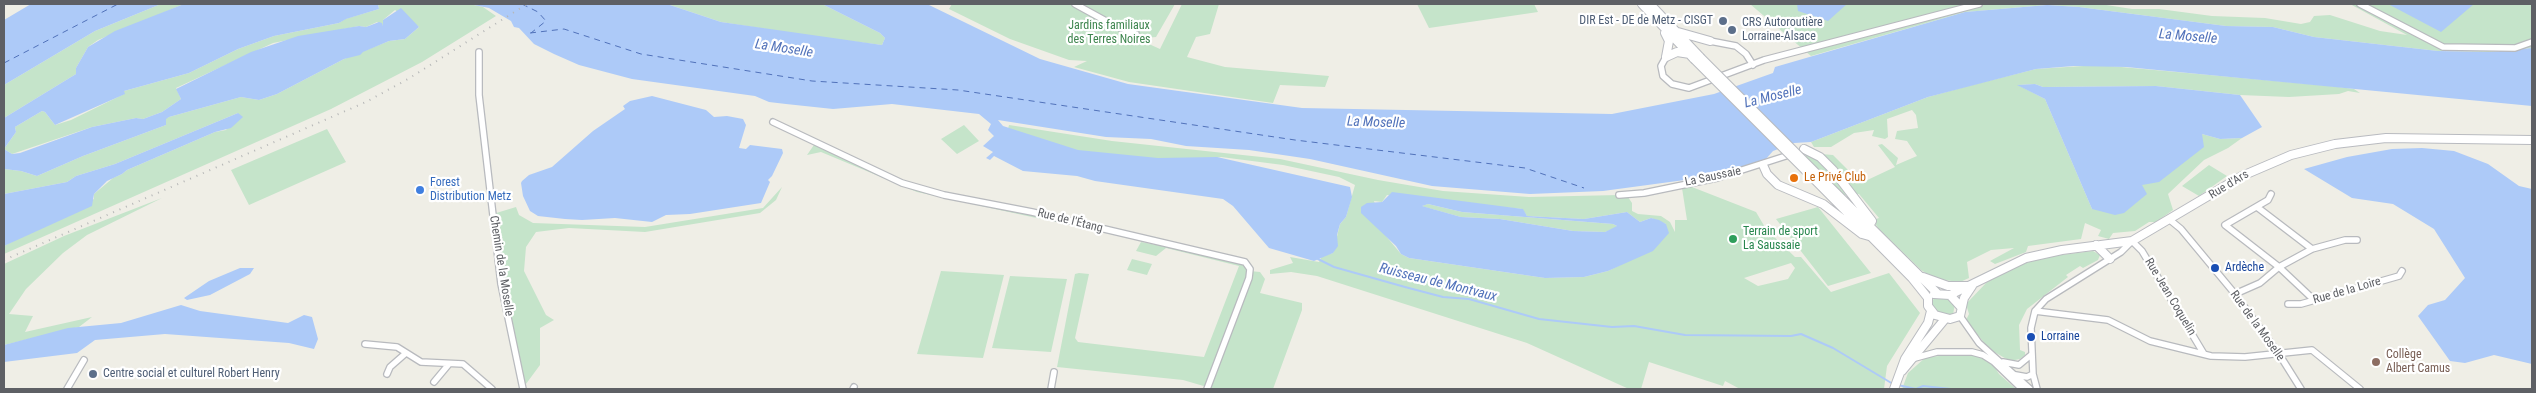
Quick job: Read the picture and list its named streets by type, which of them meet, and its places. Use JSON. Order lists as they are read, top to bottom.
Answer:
{
  "streets": {
    "main road": ["Rue d'Ars"],
    "street": [
      "La Saussaie",
      "Rue de l'Étang",
      "Chemin de la Moselle",
      "Rue de la Loire",
      "Rue Jean Coquelin",
      "Rue de la Moselle"
    ]
  },
  "crossings": [
    ["Rue d'Ars", "Rue Jean Coquelin"],
    ["Rue d'Ars", "Rue de la Moselle"]
  ],
  "water": ["La Moselle", "Ruisseau de Montvaux"],
  "parks": ["Jardins familiaux des Terres Noires"],
  "places": [
    "DIR Est - DE de Metz - CISGT",
    "CRS Autoroutière Lorraine-Alsace",
    "Le Privé Club",
    "Forest Distribution Metz",
    "Terrain de sport La Saussaie",
    "Ardèche",
    "Lorraine",
    "Collège Albert Camus",
    "Centre social et culturel Robert Henry"
  ]
}
